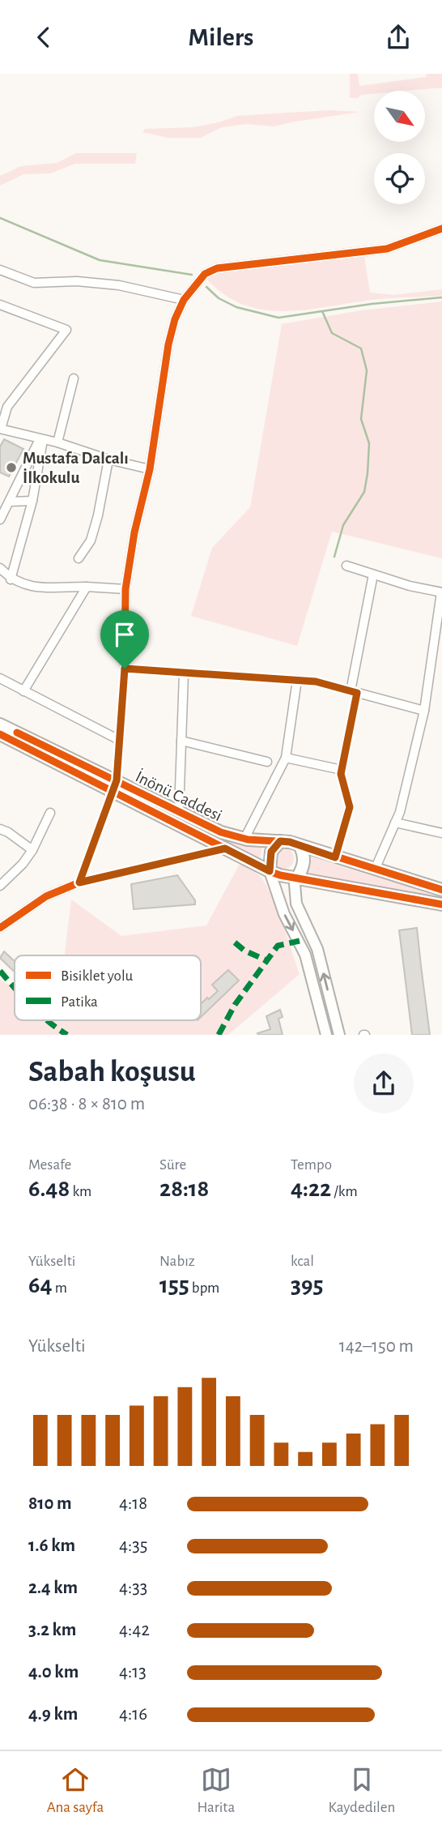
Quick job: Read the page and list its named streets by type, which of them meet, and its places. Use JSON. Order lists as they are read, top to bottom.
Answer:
{
  "streets": {
    "main road": ["İnönü Caddesi"]
  },
  "places": ["Mustafa Dalcalı İlkokulu"],
  "legend": ["Bisiklet yolu", "Patika"],
  "north": "bottom right",
  "page": {
    "header": "Milers",
    "heading": ["Sabah koşusu", "06:38 · 8 × 810 m"],
    "stats": [
      ["Mesafe", "6.48 km"],
      ["Süre", "28:18"],
      ["Tempo", "4:22 /km"],
      ["Yükselti", "64 m"],
      ["Nabız", "155 bpm"],
      ["kcal", "395"]
    ],
    "chart": ["Yükselti", "142–150 m"],
    "list": [
      {
        "name": "810 m",
        "note": "4:18"
      },
      {
        "name": "1.6 km",
        "note": "4:35"
      },
      {
        "name": "2.4 km",
        "note": "4:33"
      },
      {
        "name": "3.2 km",
        "note": "4:42"
      },
      {
        "name": "4.0 km",
        "note": "4:13"
      },
      {
        "name": "4.9 km",
        "note": "4:16"
      }
    ],
    "tabs": ["Ana sayfa", "Harita", "Kaydedilen"]
  }
}
